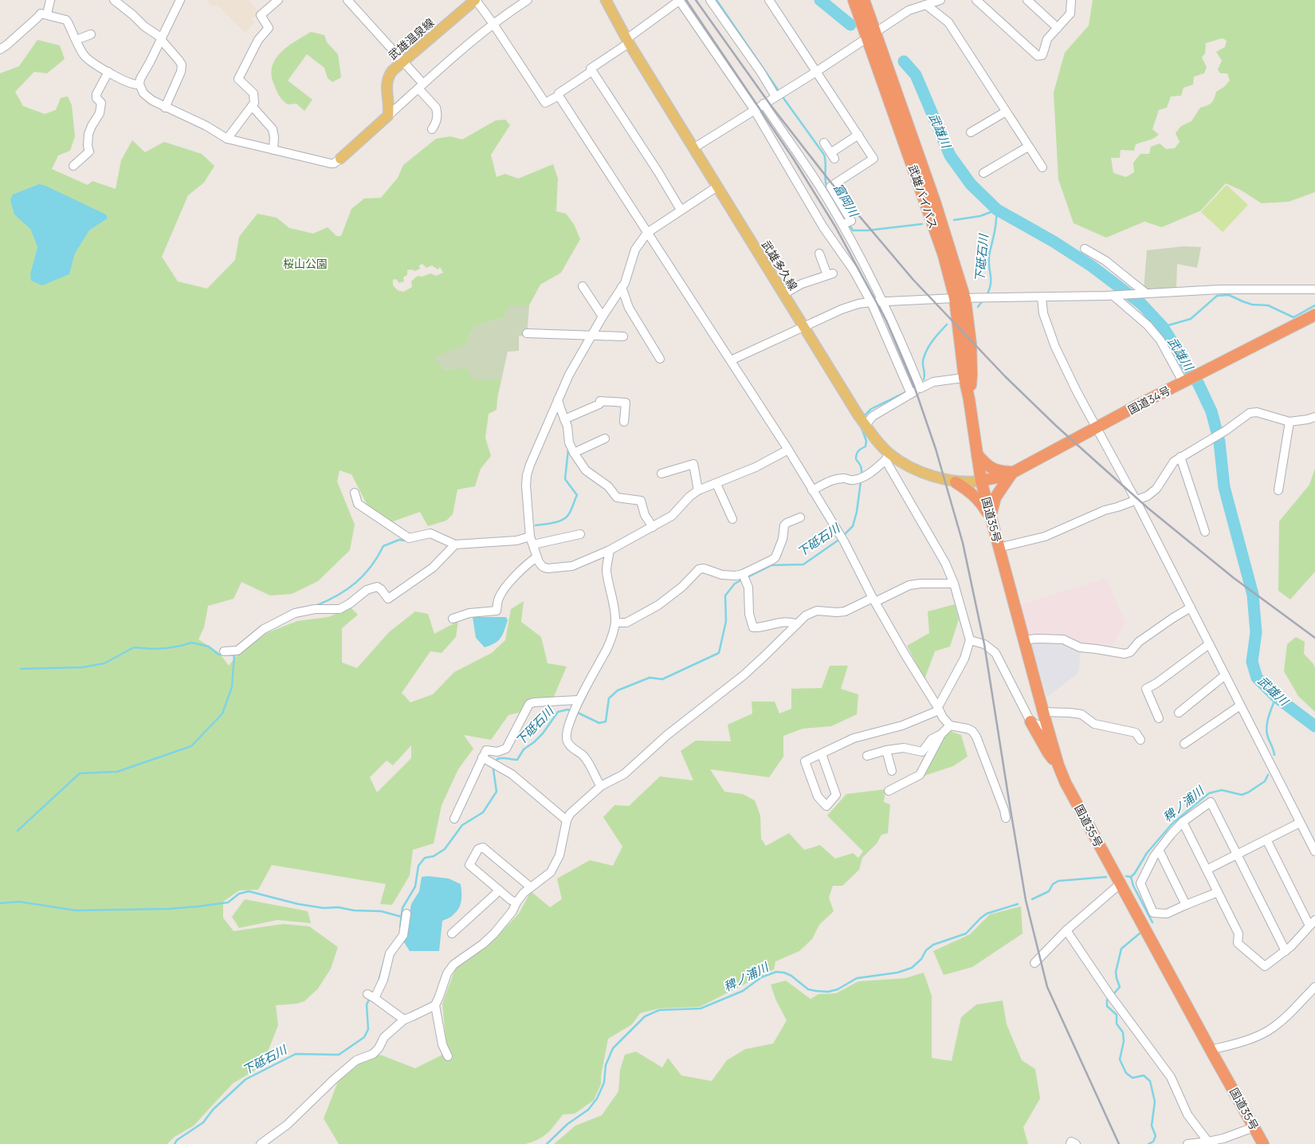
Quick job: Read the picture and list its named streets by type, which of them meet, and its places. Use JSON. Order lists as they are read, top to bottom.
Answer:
{
  "streets": {
    "highway": ["武雄バイパス", "国道34号", "国道35号"],
    "main road": ["武雄温泉線", "武雄多久線"]
  },
  "crossings": [
    ["武雄バイパス", "武雄多久線"],
    ["武雄バイパス", "国道34号"],
    ["武雄バイパス", "国道35号"],
    ["武雄多久線", "国道34号"],
    ["武雄多久線", "国道35号"],
    ["国道34号", "国道35号"]
  ],
  "water": [
    "武雄川",
    "富岡川",
    "下砥石川",
    "稗ノ浦川"
  ],
  "parks": ["桜山公園"]
}
